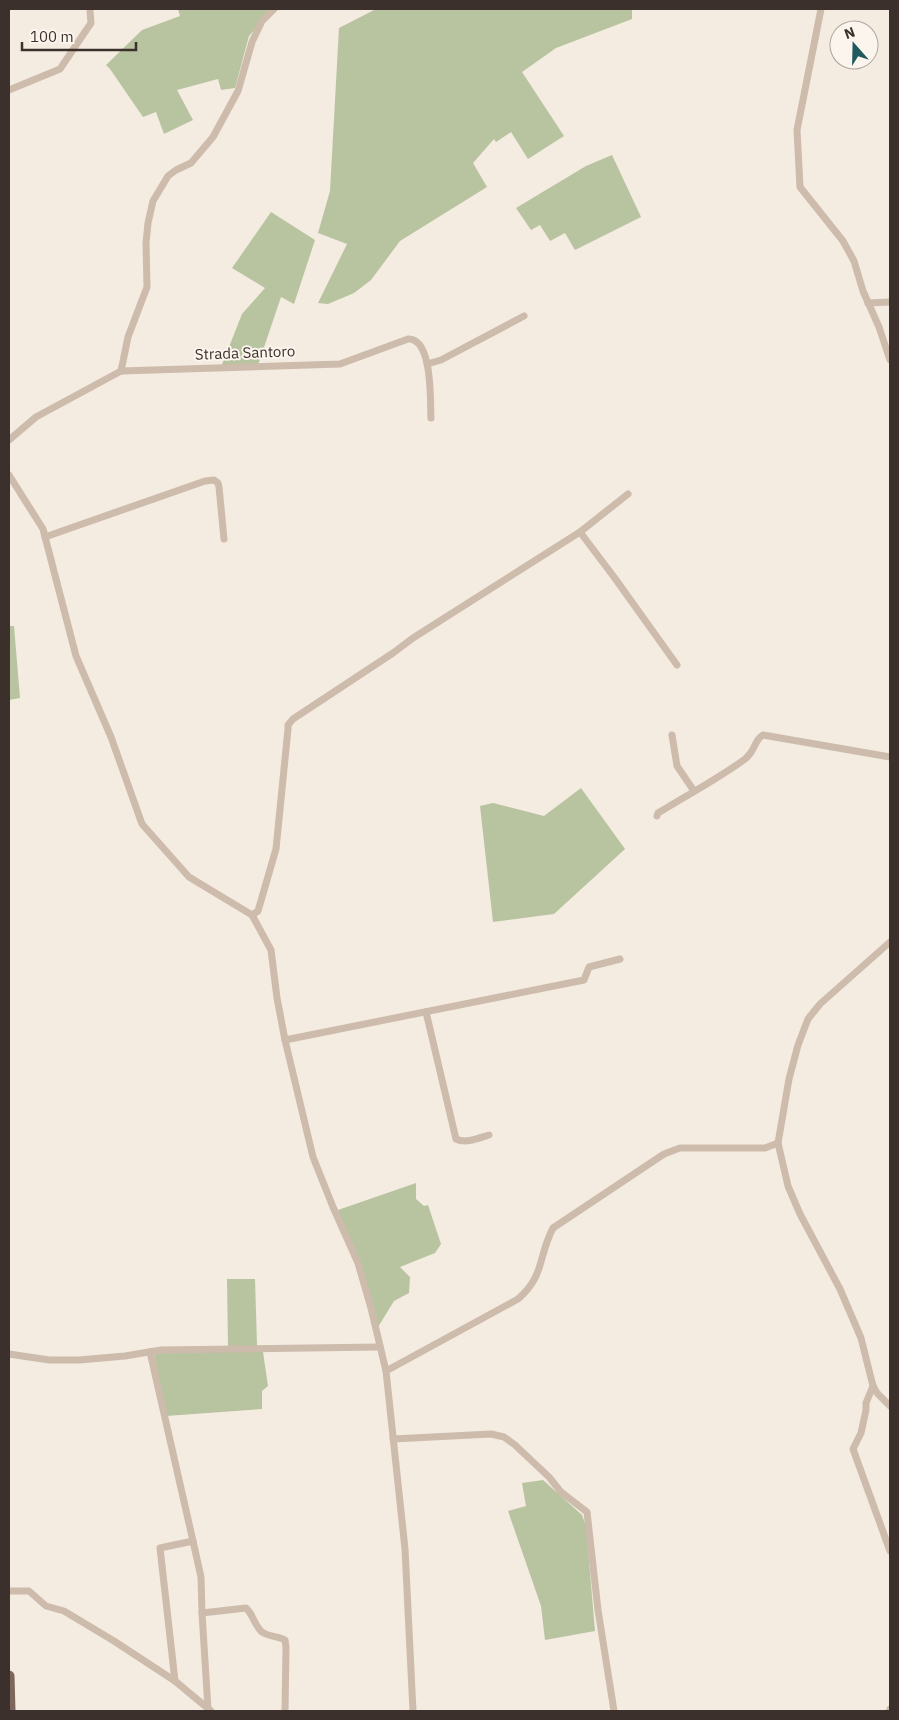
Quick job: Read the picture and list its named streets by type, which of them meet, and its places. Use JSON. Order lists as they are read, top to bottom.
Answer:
{
  "streets": {
    "street": ["Strada Santoro"]
  },
  "scale_bar": "100 m",
  "north": "top"
}
